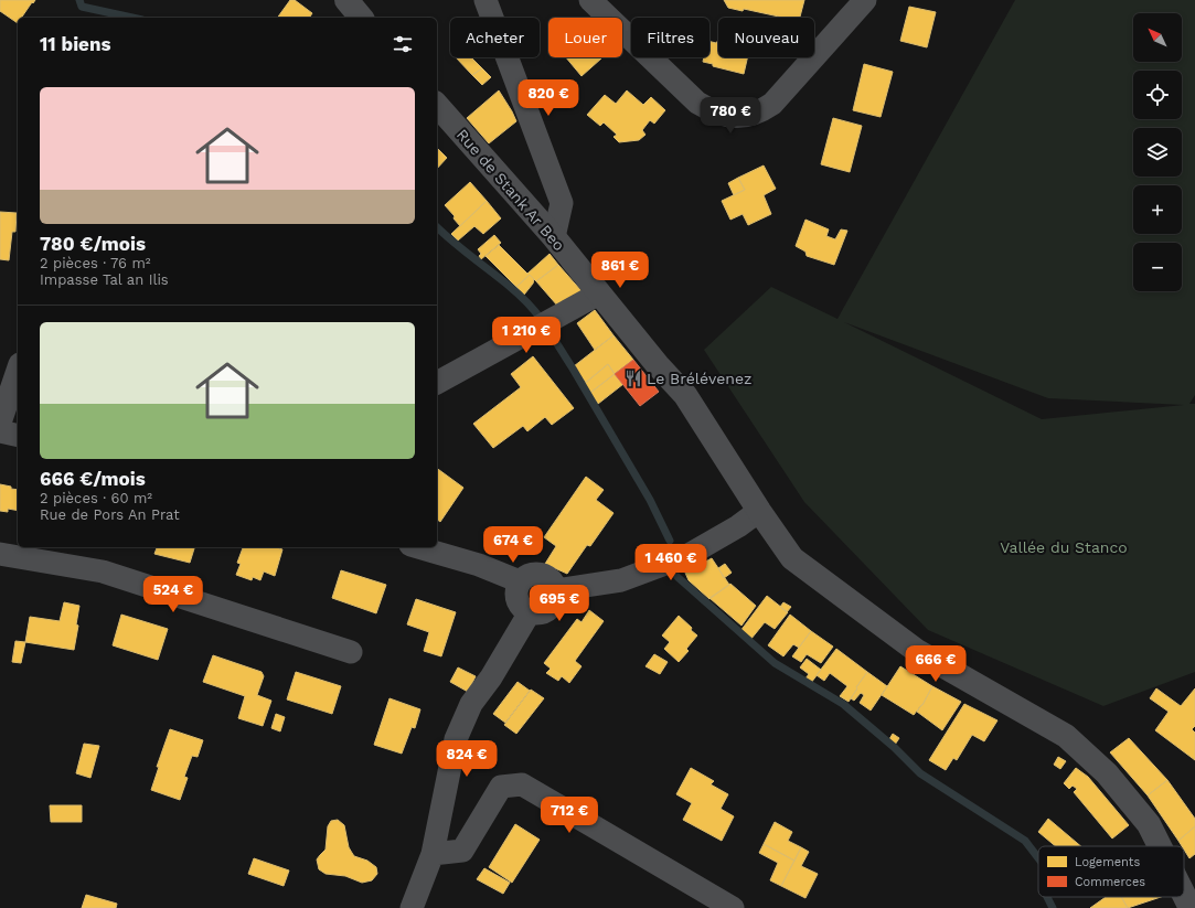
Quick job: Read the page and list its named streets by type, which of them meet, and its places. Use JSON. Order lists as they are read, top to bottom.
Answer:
{
  "streets": {
    "street": ["Rue de Stank Ar Beo"]
  },
  "parks": ["Vallée du Stanco"],
  "places": {
    "restaurant": ["Le Brélévenez"]
  },
  "legend": ["Logements", "Commerces"],
  "north": "top left",
  "page": {
    "map_buttons": ["+", "−"],
    "chip": [
      "Acheter",
      "Louer",
      "Filtres",
      "Nouveau"
    ],
    "heading": "11 biens",
    "list": [
      {
        "name": "780 €/mois",
        "note": "2 pièces · 76 m² · Impasse Tal an Ilis"
      },
      {
        "name": "666 €/mois",
        "note": "2 pièces · 60 m² · Rue de Pors An Prat"
      }
    ],
    "price": [
      "820 €",
      "780 €",
      "861 €",
      "1 210 €",
      "674 €",
      "1 460 €",
      "524 €",
      "695 €",
      "666 €",
      "824 €",
      "712 €"
    ]
  }
}
